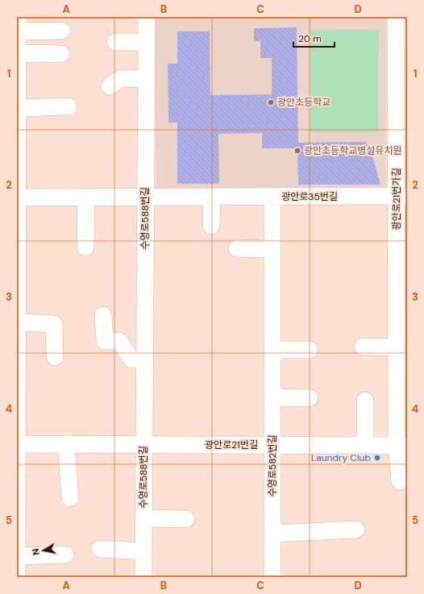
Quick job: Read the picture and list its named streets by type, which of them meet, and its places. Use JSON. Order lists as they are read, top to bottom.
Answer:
{
  "streets": {
    "street": [
      "광안로35번길",
      "광안로21번가길",
      "수영로588번길",
      "광안로21번길",
      "수영로582번길"
    ]
  },
  "crossings": [
    ["광안로35번길", "광안로21번가길"],
    ["광안로35번길", "수영로588번길"],
    ["광안로35번길", "수영로582번길"],
    ["광안로21번가길", "광안로21번길"],
    ["수영로588번길", "광안로21번길"],
    ["광안로21번길", "수영로582번길"]
  ],
  "places": ["광안초등학교", "광안초등학교병설유치원", "Laundry Club"],
  "scale_bar": "20 m",
  "north": "left",
  "grid": {
    "columns": [
      "A",
      "B",
      "C",
      "D"
    ],
    "rows": [
      "1",
      "2",
      "3",
      "4",
      "5"
    ]
  }
}
